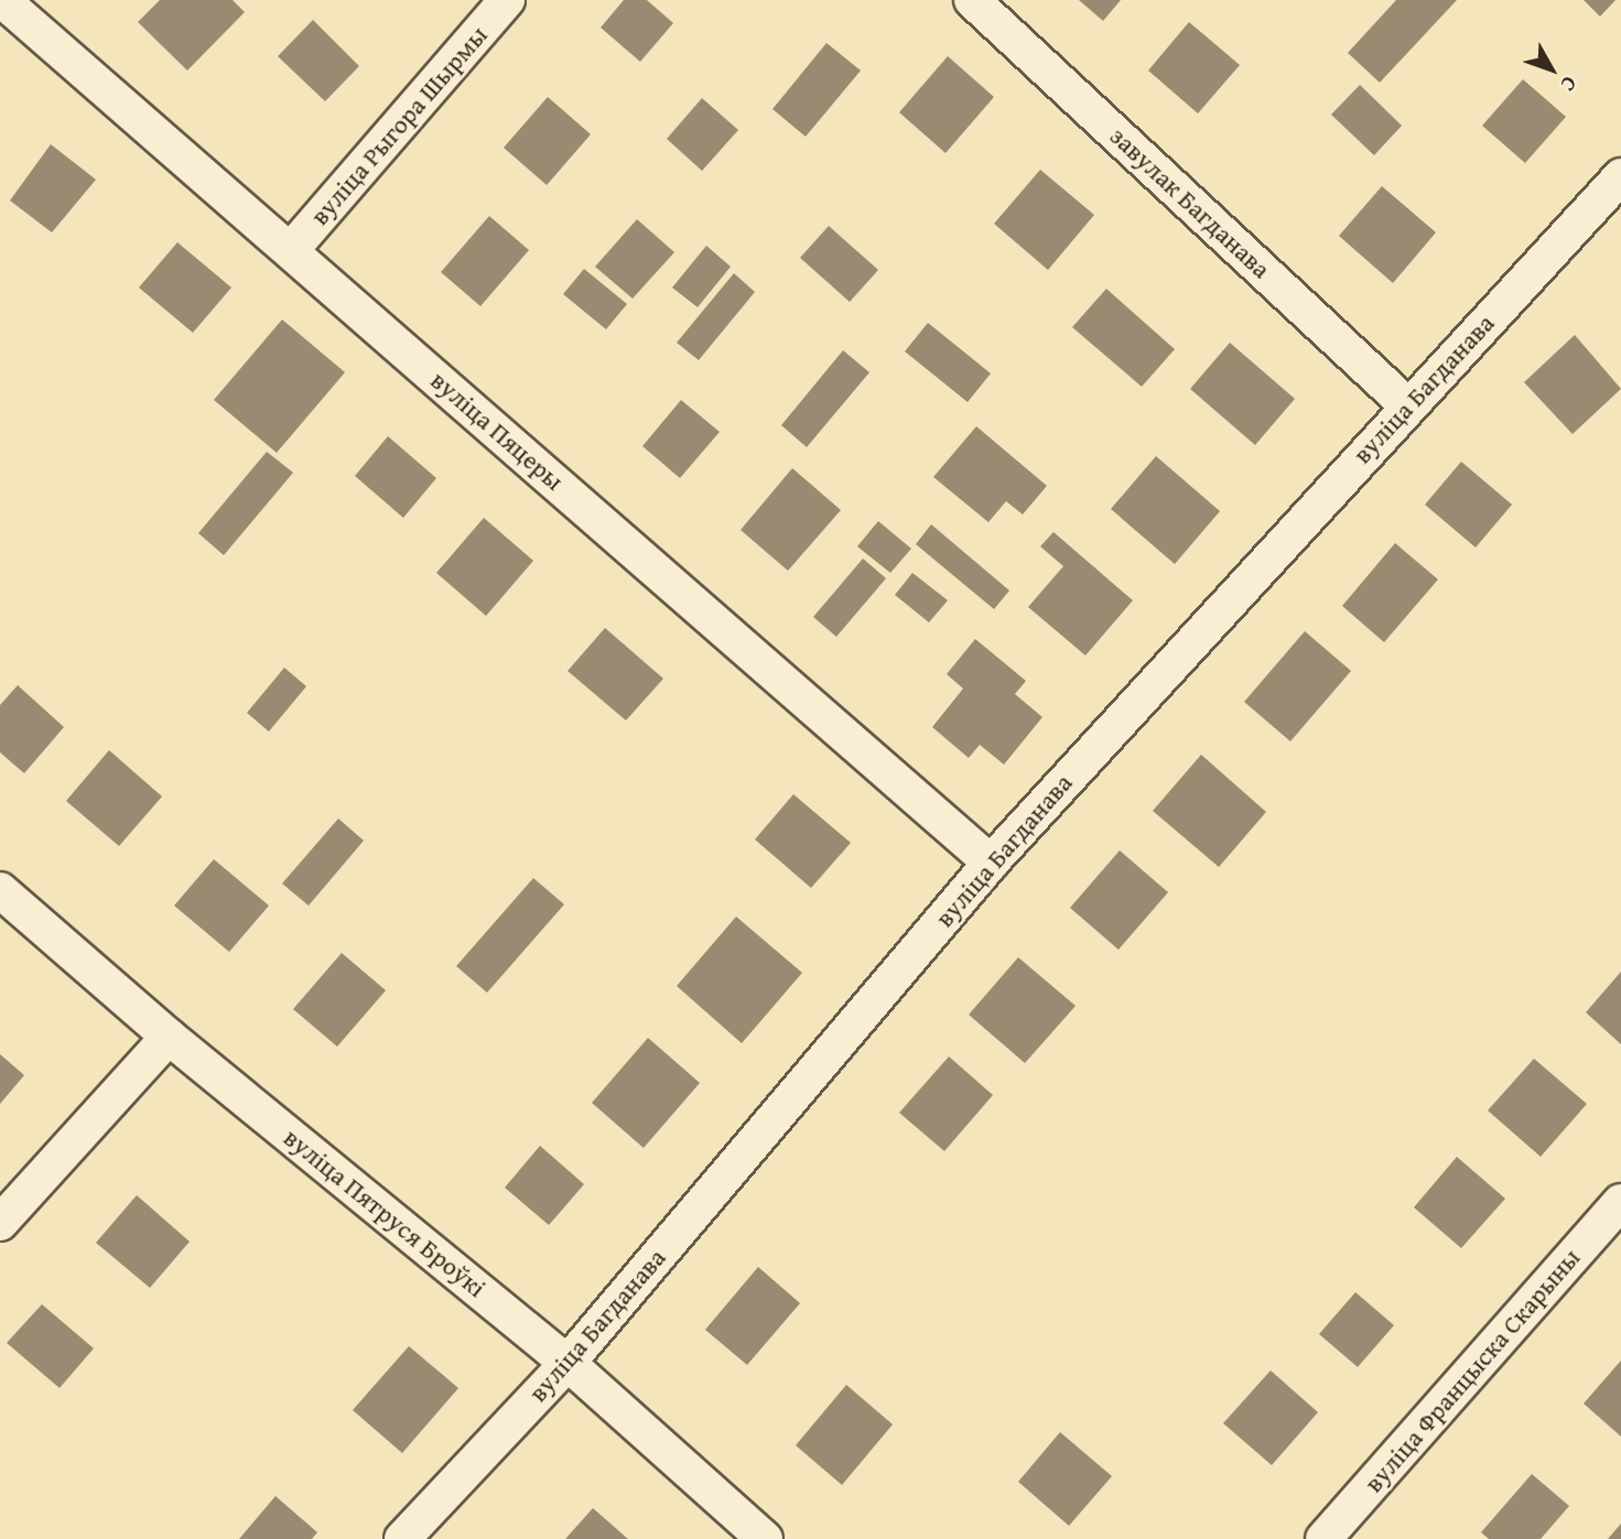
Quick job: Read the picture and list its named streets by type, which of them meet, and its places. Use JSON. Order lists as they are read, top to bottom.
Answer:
{
  "streets": {
    "street": [
      "вуліца Рыгора Шырмы",
      "завулак Багданава",
      "вуліца Багданава",
      "вуліца Пяцеры",
      "вуліца Пятруся Броўкі",
      "вуліца Францыска Скарыны"
    ]
  },
  "crossings": [
    ["вуліца Рыгора Шырмы", "вуліца Пяцеры"],
    ["завулак Багданава", "вуліца Багданава"],
    ["вуліца Багданава", "вуліца Пяцеры"],
    ["вуліца Багданава", "вуліца Пятруся Броўкі"]
  ],
  "north": "bottom right"
}
